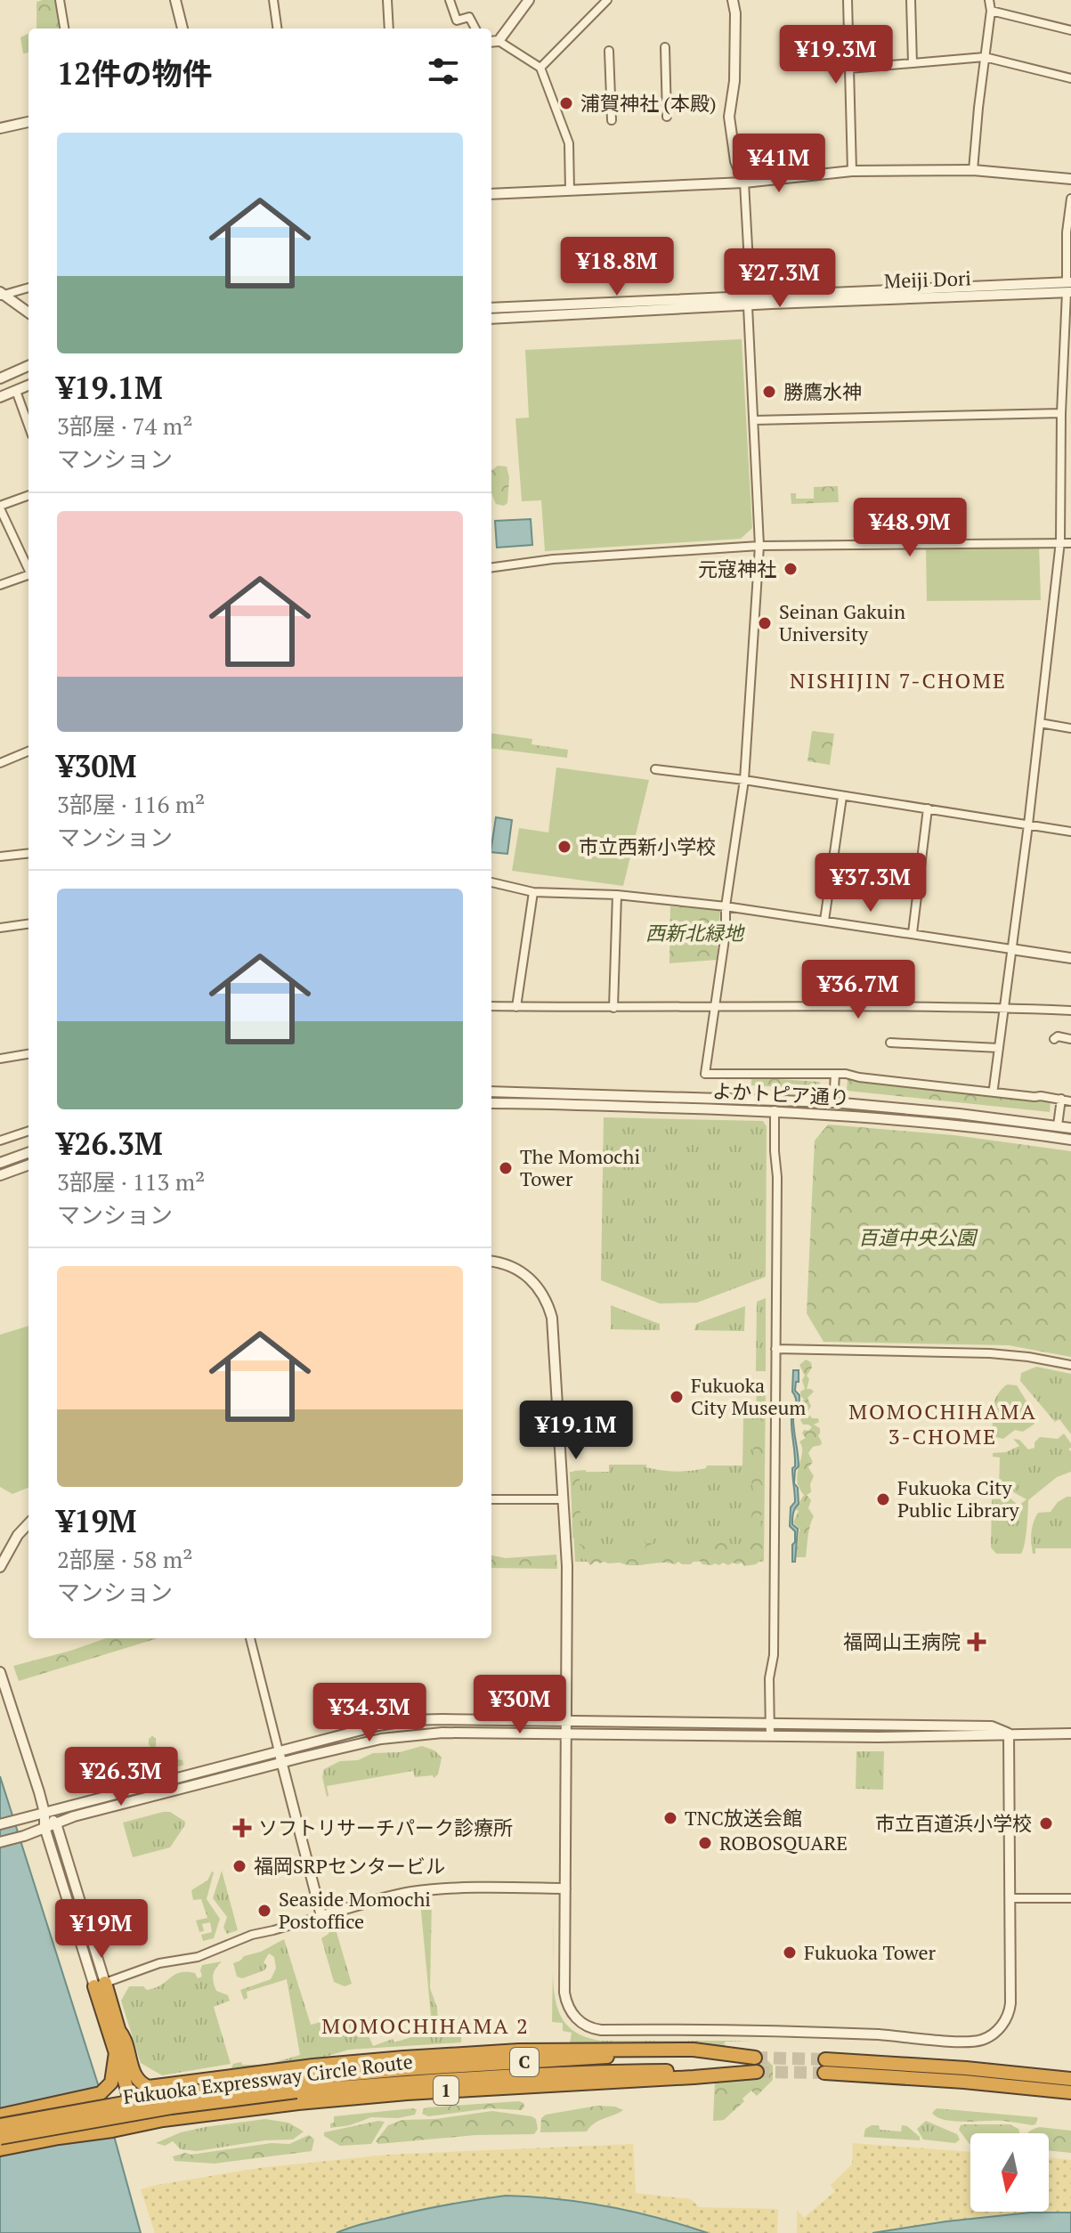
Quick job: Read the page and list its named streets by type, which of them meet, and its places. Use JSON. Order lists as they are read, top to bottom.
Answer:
{
  "streets": {
    "highway": ["C", "Fukuoka Expressway Circle Route", "1"],
    "street": ["Meiji Dori", "よかトピア通り"]
  },
  "crossings": [
    ["C", "Fukuoka Expressway Circle Route"],
    ["Fukuoka Expressway Circle Route", "1"]
  ],
  "districts": ["NISHIJIN 7-CHOME", "MOMOCHIHAMA 3-CHOME", "MOMOCHIHAMA 2"],
  "parks": ["西新北緑地", "百道中央公園"],
  "places": {
    "other": [
      "浦賀神社 (本殿)",
      "勝鷹水神",
      "元寇神社",
      "Seinan Gakuin University",
      "市立西新小学校",
      "The Momochi Tower",
      "Fukuoka City Museum",
      "Fukuoka City Public Library",
      "TNC放送会館",
      "市立百道浜小学校",
      "ROBOSQUARE",
      "福岡SRPセンタービル",
      "Seaside Momochi Postoffice",
      "Fukuoka Tower"
    ],
    "health": ["福岡山王病院", "ソフトリサーチパーク診療所"]
  },
  "north": "bottom",
  "page": {
    "price": [
      "¥19.3M",
      "¥41M",
      "¥18.8M",
      "¥27.3M",
      "¥48.9M",
      "¥37.3M",
      "¥36.7M",
      "¥19.1M",
      "¥30M",
      "¥34.3M",
      "¥26.3M",
      "¥19M"
    ],
    "heading": "12件の物件",
    "list": [
      {
        "name": "¥19.1M",
        "note": "3部屋 · 74 m² · マンション"
      },
      {
        "name": "¥30M",
        "note": "3部屋 · 116 m² · マンション"
      },
      {
        "name": "¥26.3M",
        "note": "3部屋 · 113 m² · マンション"
      },
      {
        "name": "¥19M",
        "note": "2部屋 · 58 m² · マンション"
      }
    ]
  }
}
